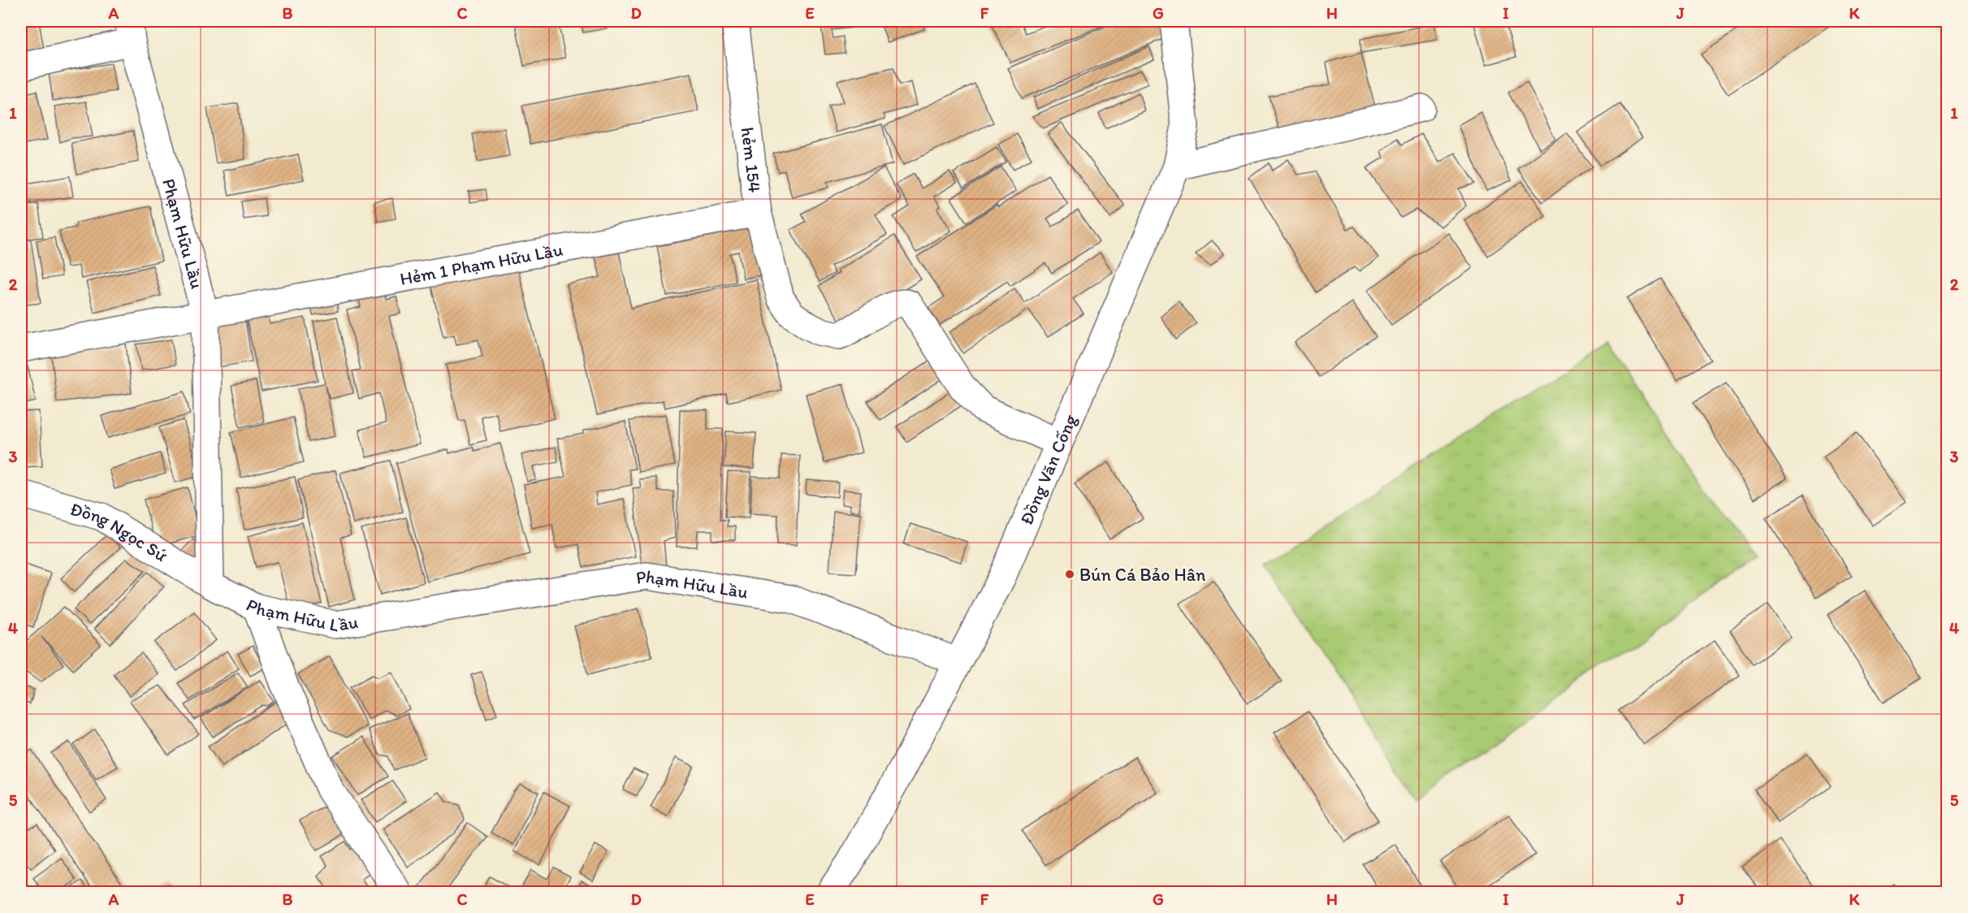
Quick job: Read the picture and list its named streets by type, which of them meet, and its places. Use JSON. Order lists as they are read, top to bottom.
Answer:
{
  "streets": {
    "street": [
      "hẻm 154",
      "Phạm Hữu Lầu",
      "Hẻm 1 Phạm Hữu Lầu",
      "Đồng Văn Cống",
      "Đồng Ngọc Sứ"
    ]
  },
  "crossings": [
    ["hẻm 154", "Hẻm 1 Phạm Hữu Lầu"],
    ["hẻm 154", "Đồng Văn Cống"],
    ["Phạm Hữu Lầu", "Hẻm 1 Phạm Hữu Lầu"],
    ["Phạm Hữu Lầu", "Đồng Văn Cống"],
    ["Phạm Hữu Lầu", "Đồng Ngọc Sứ"]
  ],
  "places": ["Bún Cá Bảo Hân"],
  "grid": {
    "columns": [
      "A",
      "B",
      "C",
      "D",
      "E",
      "F",
      "G",
      "H",
      "I",
      "J",
      "K"
    ],
    "rows": [
      "1",
      "2",
      "3",
      "4",
      "5"
    ]
  }
}
